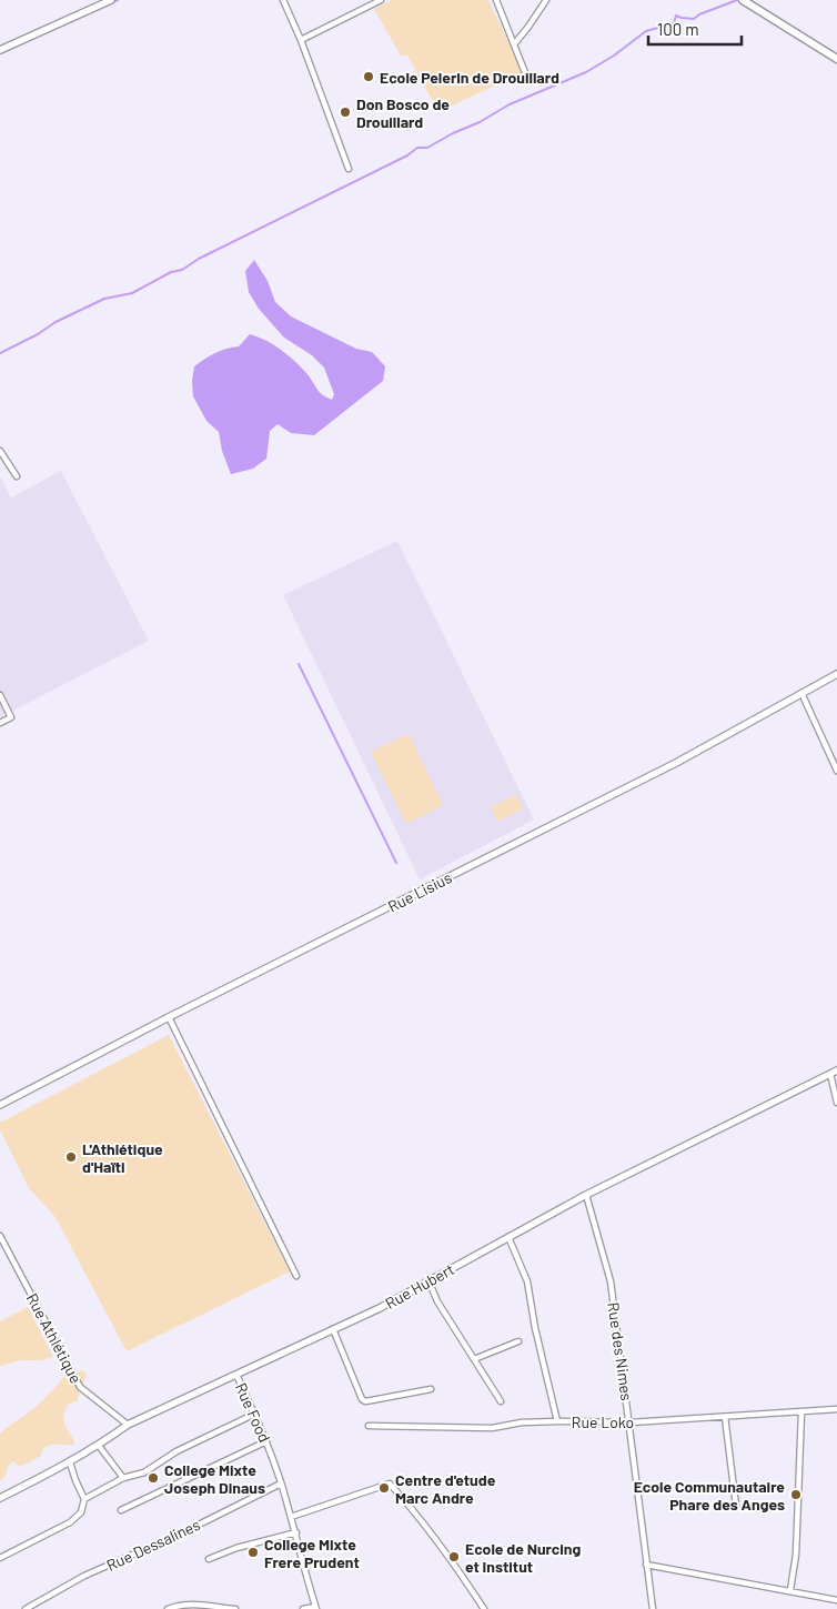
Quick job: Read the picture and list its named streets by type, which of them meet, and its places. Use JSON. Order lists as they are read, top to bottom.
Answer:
{
  "streets": {
    "street": [
      "Rue Lisius",
      "Rue Hubert",
      "Rue Athlétique",
      "Rue des Nimes",
      "Rue Food",
      "Rue Loko",
      "Rue Dessalines"
    ]
  },
  "crossings": [
    ["Rue Hubert", "Rue Athlétique"],
    ["Rue Hubert", "Rue des Nimes"],
    ["Rue Hubert", "Rue Food"],
    ["Rue des Nimes", "Rue Loko"],
    ["Rue Food", "Rue Dessalines"]
  ],
  "places": [
    "Ecole Pelerin de Drouillard",
    "Don Bosco de Drouillard",
    "L'Athlétique d'Haïti",
    "College Mixte Joseph Dinaus",
    "Centre d'etude Marc Andre",
    "Ecole Communautaire Phare des Anges",
    "College Mixte Frere Prudent",
    "Ecole de Nurcing et Institut"
  ],
  "scale_bar": "100 m"
}
